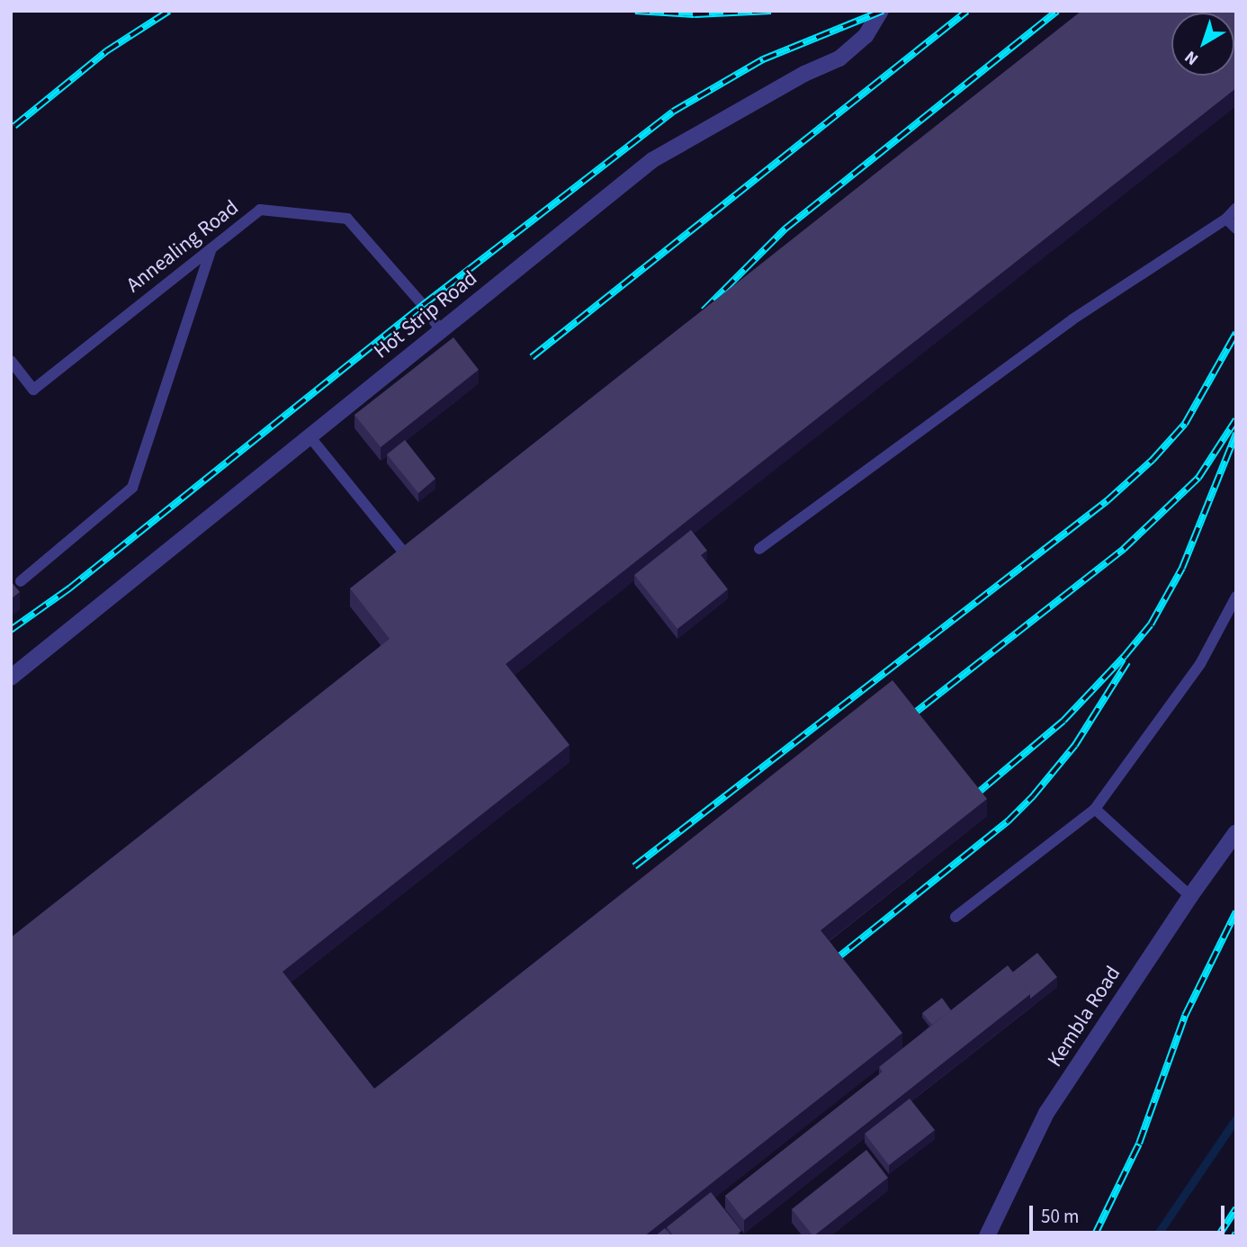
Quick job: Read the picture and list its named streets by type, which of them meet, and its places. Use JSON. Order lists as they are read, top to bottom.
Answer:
{
  "streets": {
    "street": ["Hot Strip Road", "Kembla Road"],
    "lane": ["Annealing Road"]
  },
  "crossings": [
    ["Annealing Road", "Hot Strip Road"]
  ],
  "scale_bar": "50 m",
  "north": "bottom left"
}
